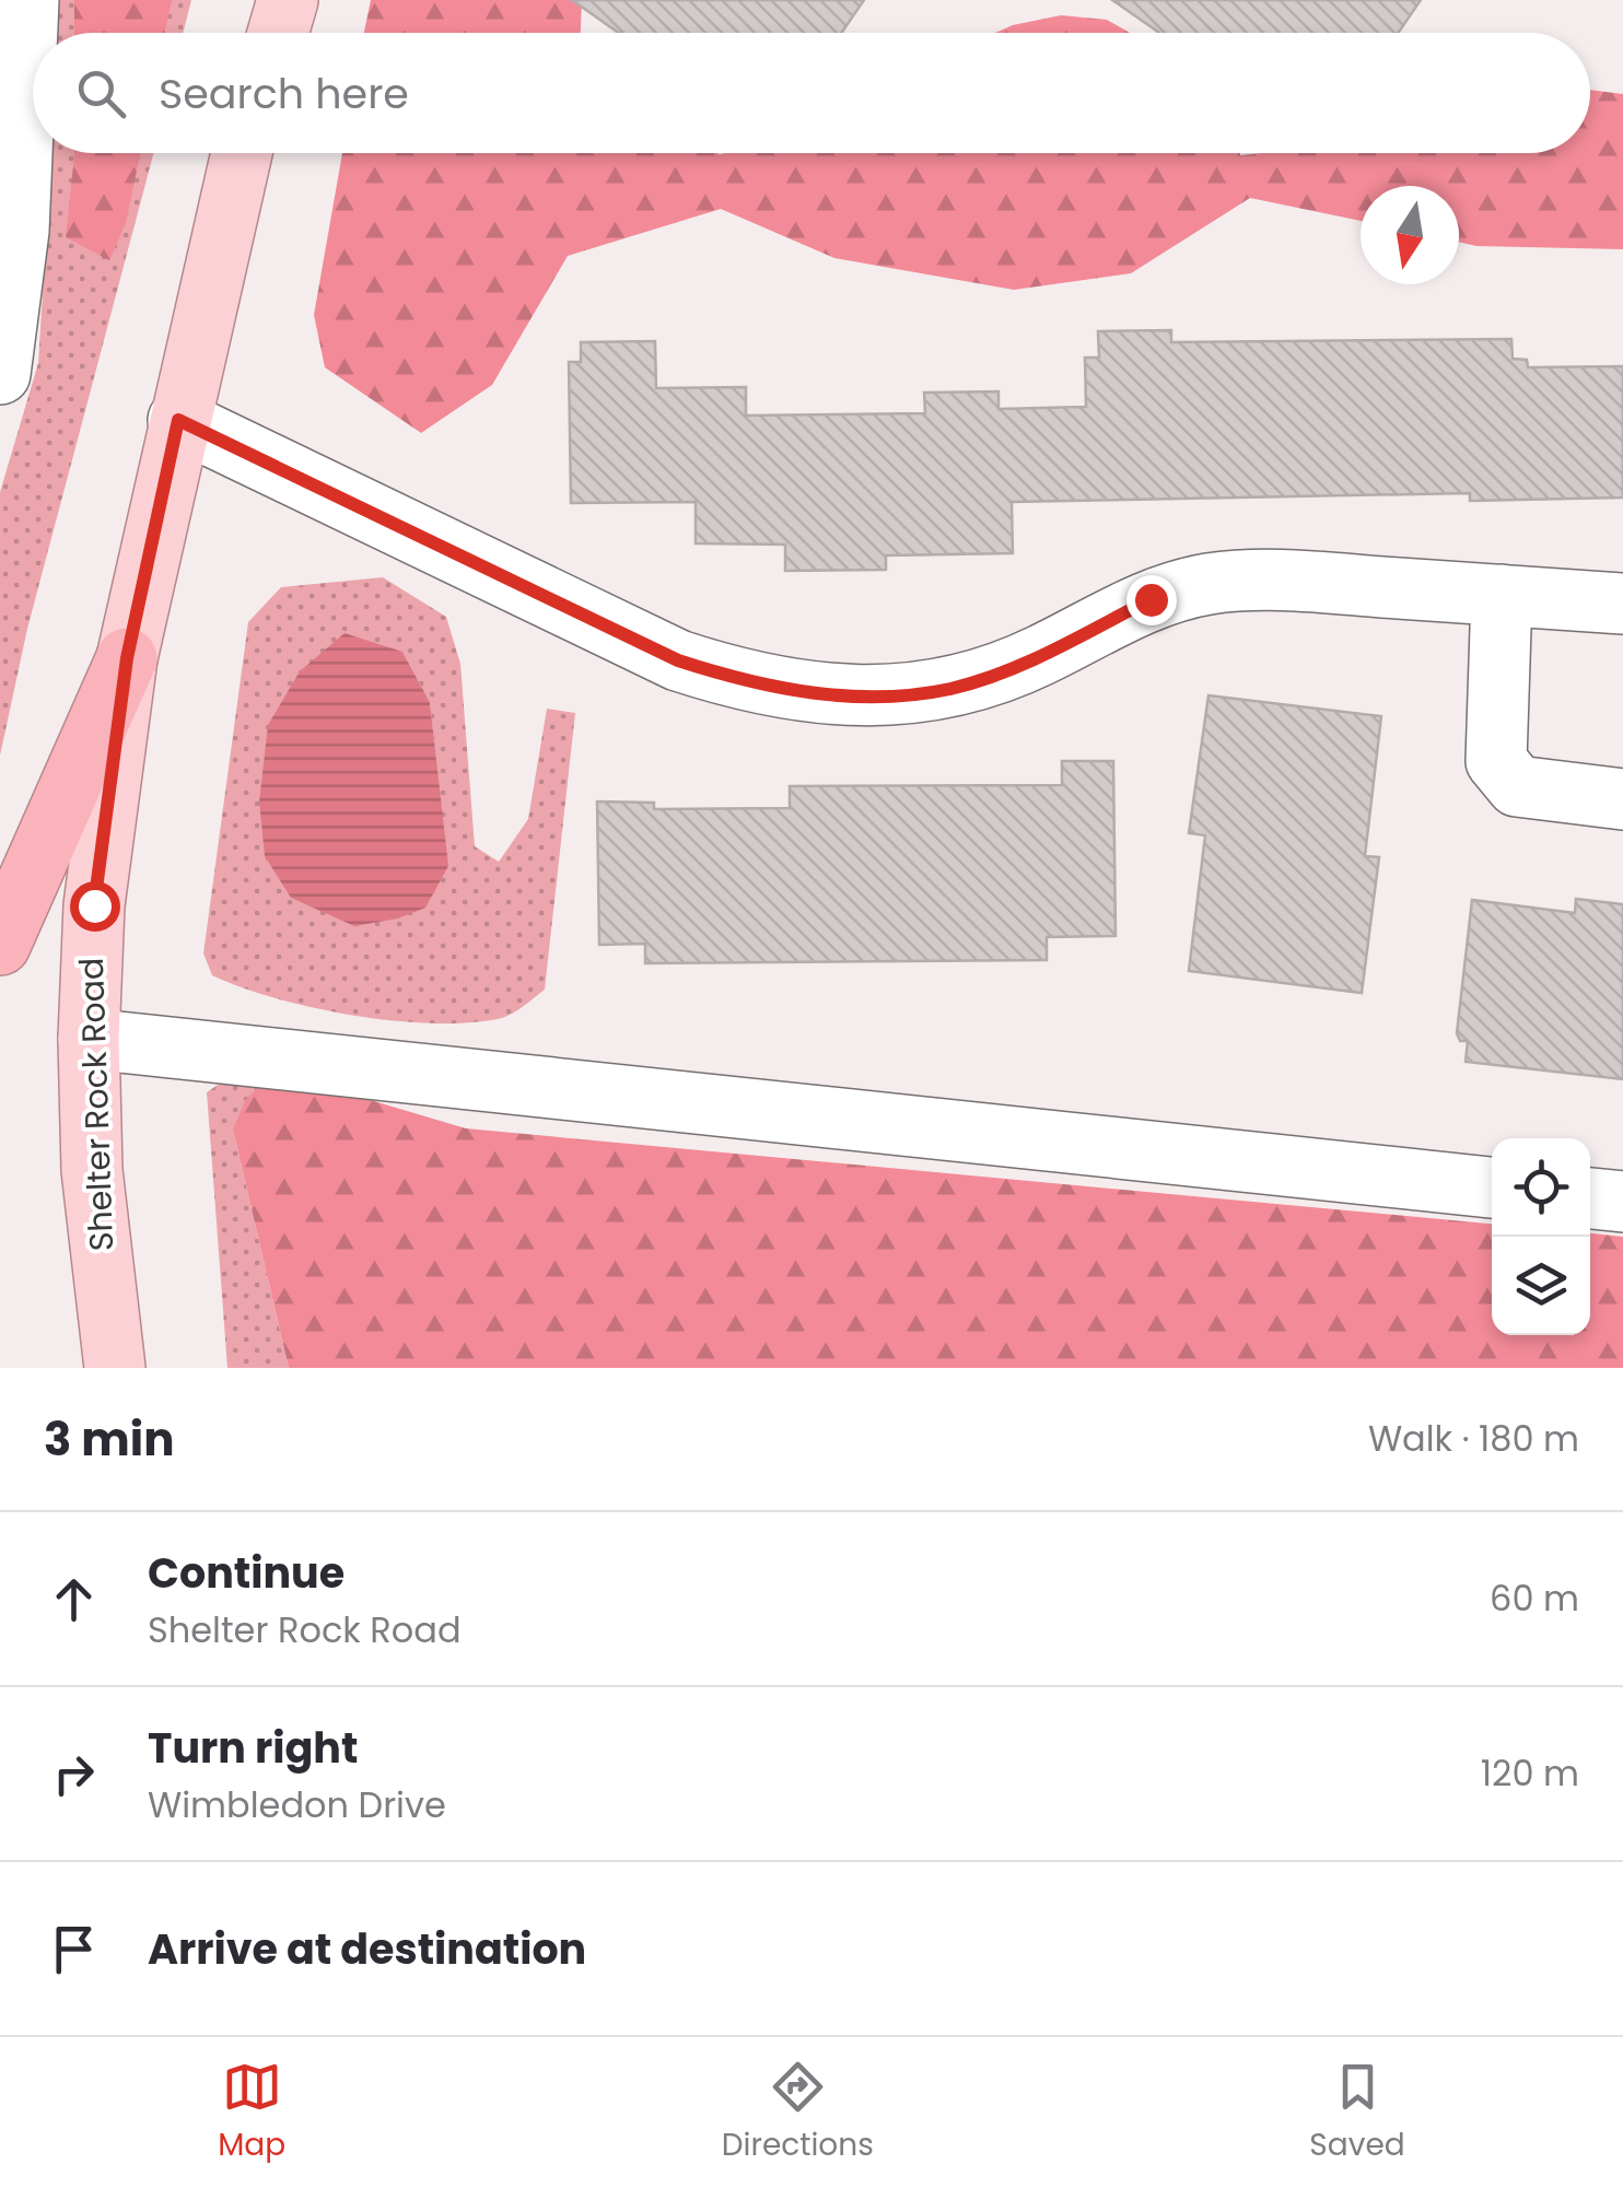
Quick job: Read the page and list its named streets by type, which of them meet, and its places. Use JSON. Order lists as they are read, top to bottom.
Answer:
{
  "streets": {
    "main road": ["Shelter Rock Road"]
  },
  "north": "bottom",
  "page": {
    "search": "Search here",
    "heading": ["3 min", "Walk · 180 m"],
    "list": [
      ["Continue", "Shelter Rock Road", "60 m"],
      ["Turn right", "Wimbledon Drive", "120 m"],
      "Arrive at destination"
    ],
    "nav": ["Map", "Directions", "Saved"]
  }
}
